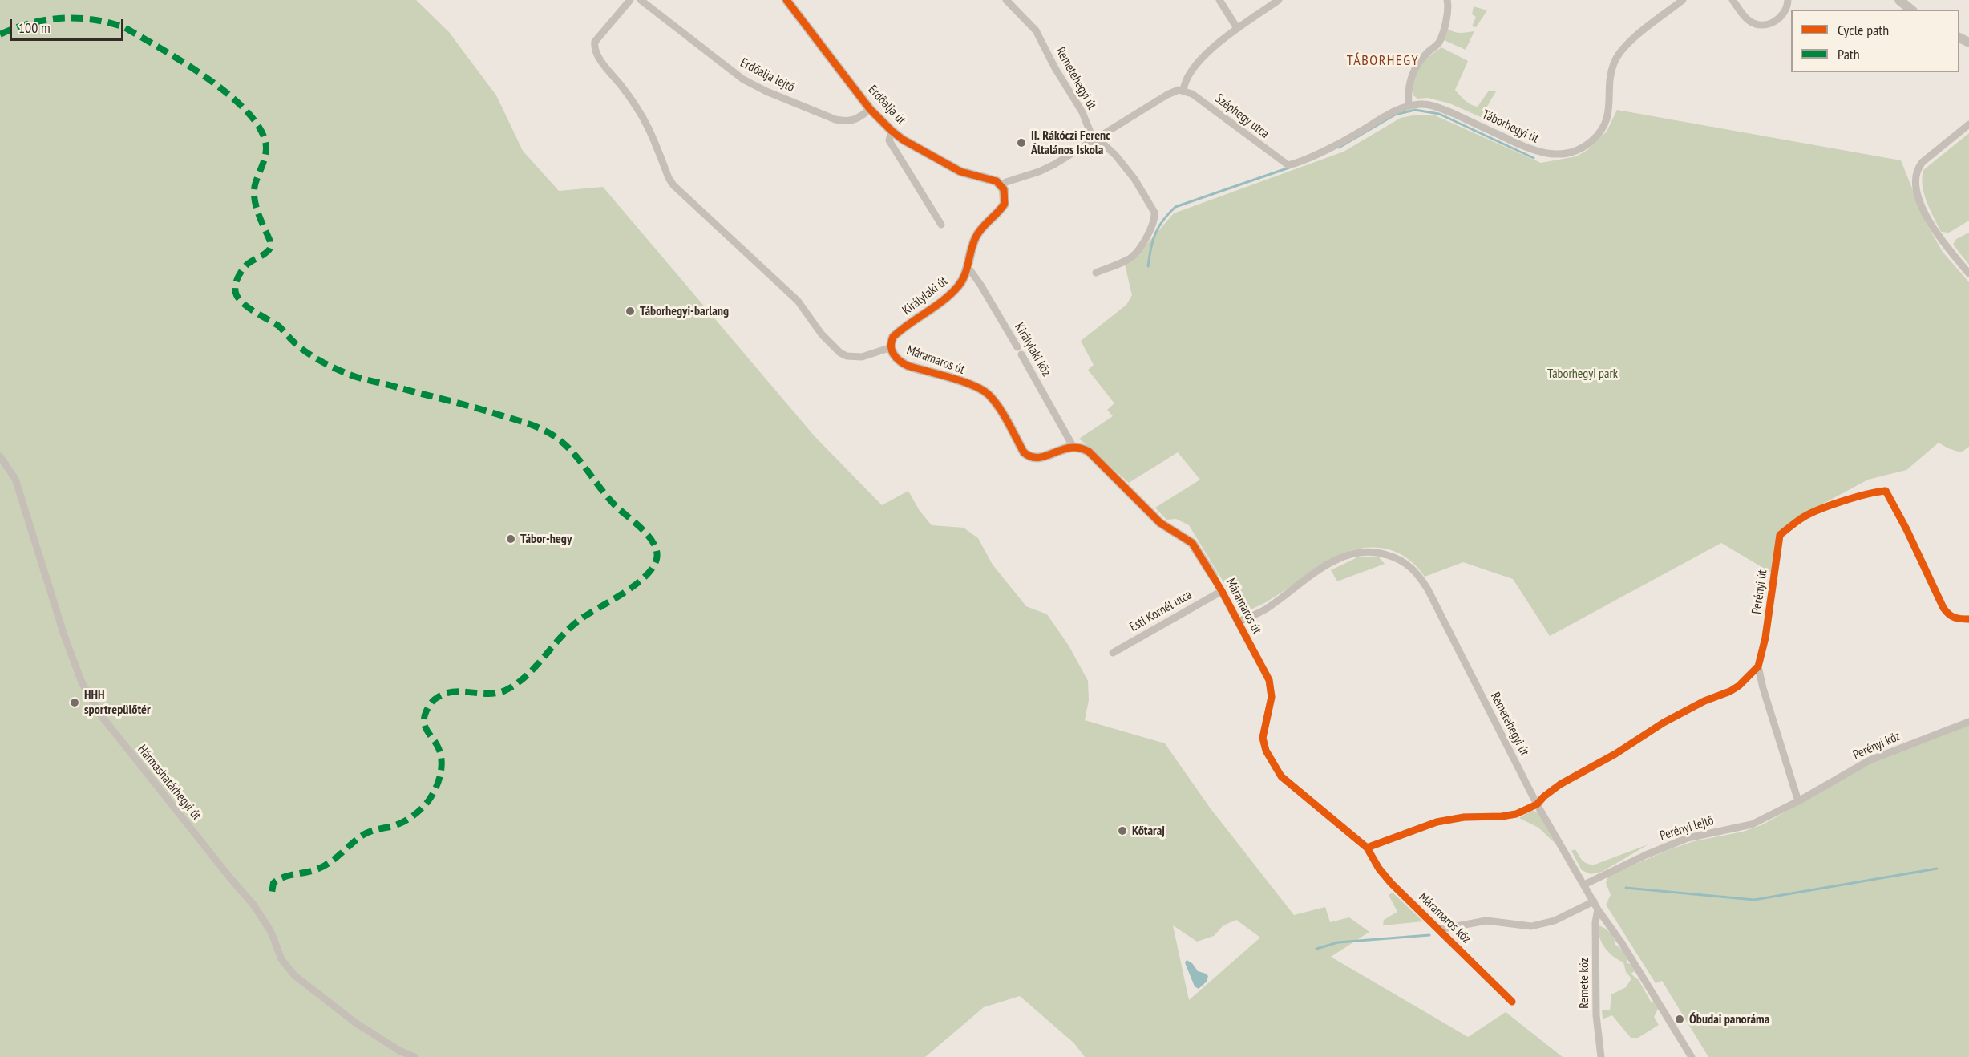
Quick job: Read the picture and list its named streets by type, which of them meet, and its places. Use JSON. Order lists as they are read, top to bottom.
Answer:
{
  "streets": {
    "street": [
      "Erdőalja lejtő",
      "Remetehegyi út",
      "Erdőalja út",
      "Széphegy utca",
      "Táborhegyi út",
      "Királylaki út",
      "Királylaki köz",
      "Máramaros út",
      "Perényi út",
      "Esti Kornél utca",
      "Perényi köz",
      "Hármashatárhegyi út",
      "Perényi lejtő",
      "Máramaros köz",
      "Remete köz"
    ]
  },
  "crossings": [
    ["Erdőalja lejtő", "Erdőalja út"],
    ["Remetehegyi út", "Máramaros út"],
    ["Remetehegyi út", "Perényi lejtő"],
    ["Remetehegyi út", "Remete köz"],
    ["Erdőalja út", "Királylaki út"],
    ["Széphegy utca", "Táborhegyi út"],
    ["Királylaki út", "Királylaki köz"],
    ["Királylaki út", "Máramaros út"],
    ["Királylaki köz", "Máramaros út"],
    ["Máramaros út", "Esti Kornél utca"],
    ["Máramaros út", "Máramaros köz"],
    ["Perényi út", "Perényi köz"],
    ["Perényi út", "Perényi lejtő"],
    ["Perényi köz", "Perényi lejtő"]
  ],
  "districts": ["TÁBORHEGY"],
  "parks": ["Táborhegyi park"],
  "places": [
    "II. Rákóczi Ferenc Általános Iskola",
    "Táborhegyi-barlang",
    "Tábor-hegy",
    "HHH sportrepülőtér",
    "Kőtaraj",
    "Óbudai panoráma"
  ],
  "legend": ["Cycle path", "Path"],
  "scale_bar": "100 m"
}
